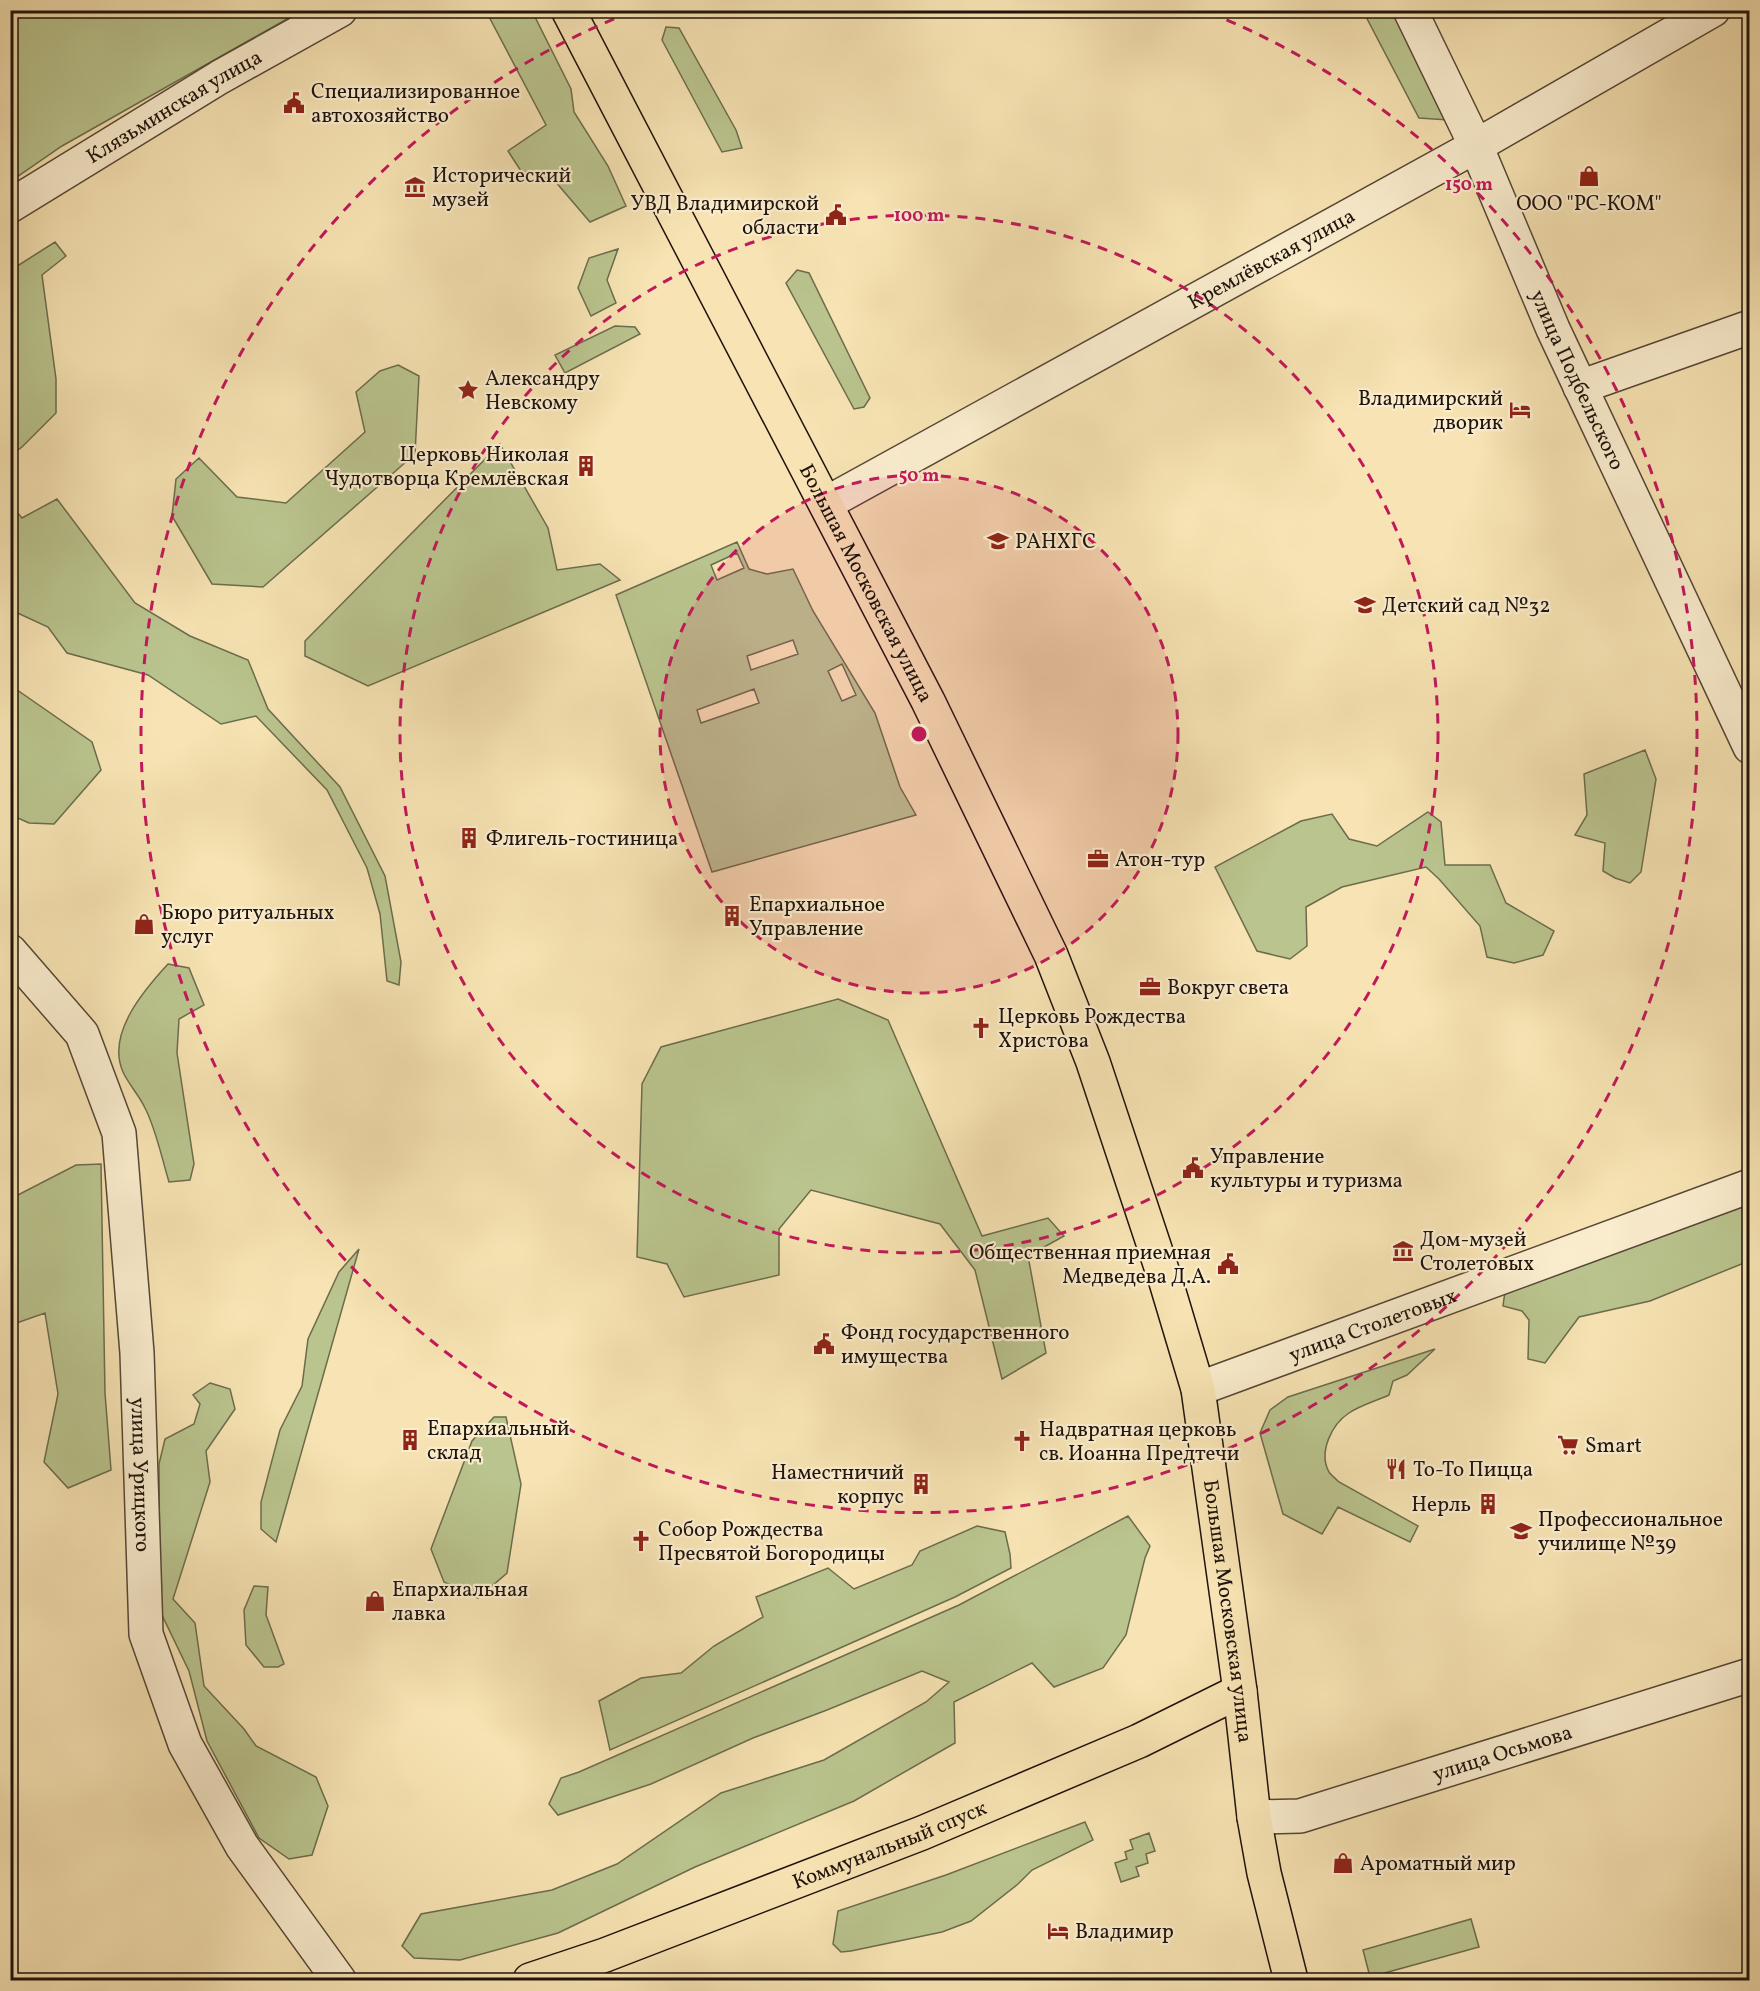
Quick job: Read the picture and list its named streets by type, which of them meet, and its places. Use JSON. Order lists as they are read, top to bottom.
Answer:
{
  "streets": {
    "main road": ["Большая Московская улица", "Коммунальный спуск"],
    "street": [
      "Клязьминская улица",
      "Кремлёвская улица",
      "улица Подбельского",
      "улица Столетовых",
      "улица Урицкого",
      "улица Осьмова"
    ]
  },
  "crossings": [
    ["Кремлёвская улица", "улица Подбельского"],
    ["Кремлёвская улица", "Большая Московская улица"],
    ["Большая Московская улица", "улица Столетовых"],
    ["Большая Московская улица", "улица Осьмова"],
    ["Большая Московская улица", "Коммунальный спуск"]
  ],
  "places": {
    "public building": [
      "Специализированное автохозяйство",
      "УВД Владимирской области",
      "Управление культуры и туризма",
      "Общественная приемная Медведева Д.А.",
      "Фонд государственного имущества"
    ],
    "shop": [
      "ООО \"РС-КОМ\"",
      "Бюро ритуальных услуг",
      "Епархиальная лавка",
      "Ароматный мир"
    ],
    "museum": ["Исторический музей", "Дом-музей Столетовых"],
    "place": ["Александру Невскому"],
    "hotel": ["Владимирский дворик", "Владимир"],
    "building": [
      "Церковь Николая Чудотворца Кремлёвская",
      "Флигель-гостиница",
      "Епархиальное Управление",
      "Епархиальный склад",
      "Наместничий корпус",
      "Нерль"
    ],
    "school or university": ["РАНХГС", "Детский сад №32", "Профессиональное училище №39"],
    "office": ["Атон-тур", "Вокруг света"],
    "church": ["Церковь Рождества Христова", "Надвратная церковь св. Иоанна Предтечи", "Собор Рождества Пресвятой Богородицы"],
    "supermarket": ["Smart"],
    "restaurant": ["То-То Пицца"]
  },
  "rings": ["150 m", "100 m", "50 m"]
}
